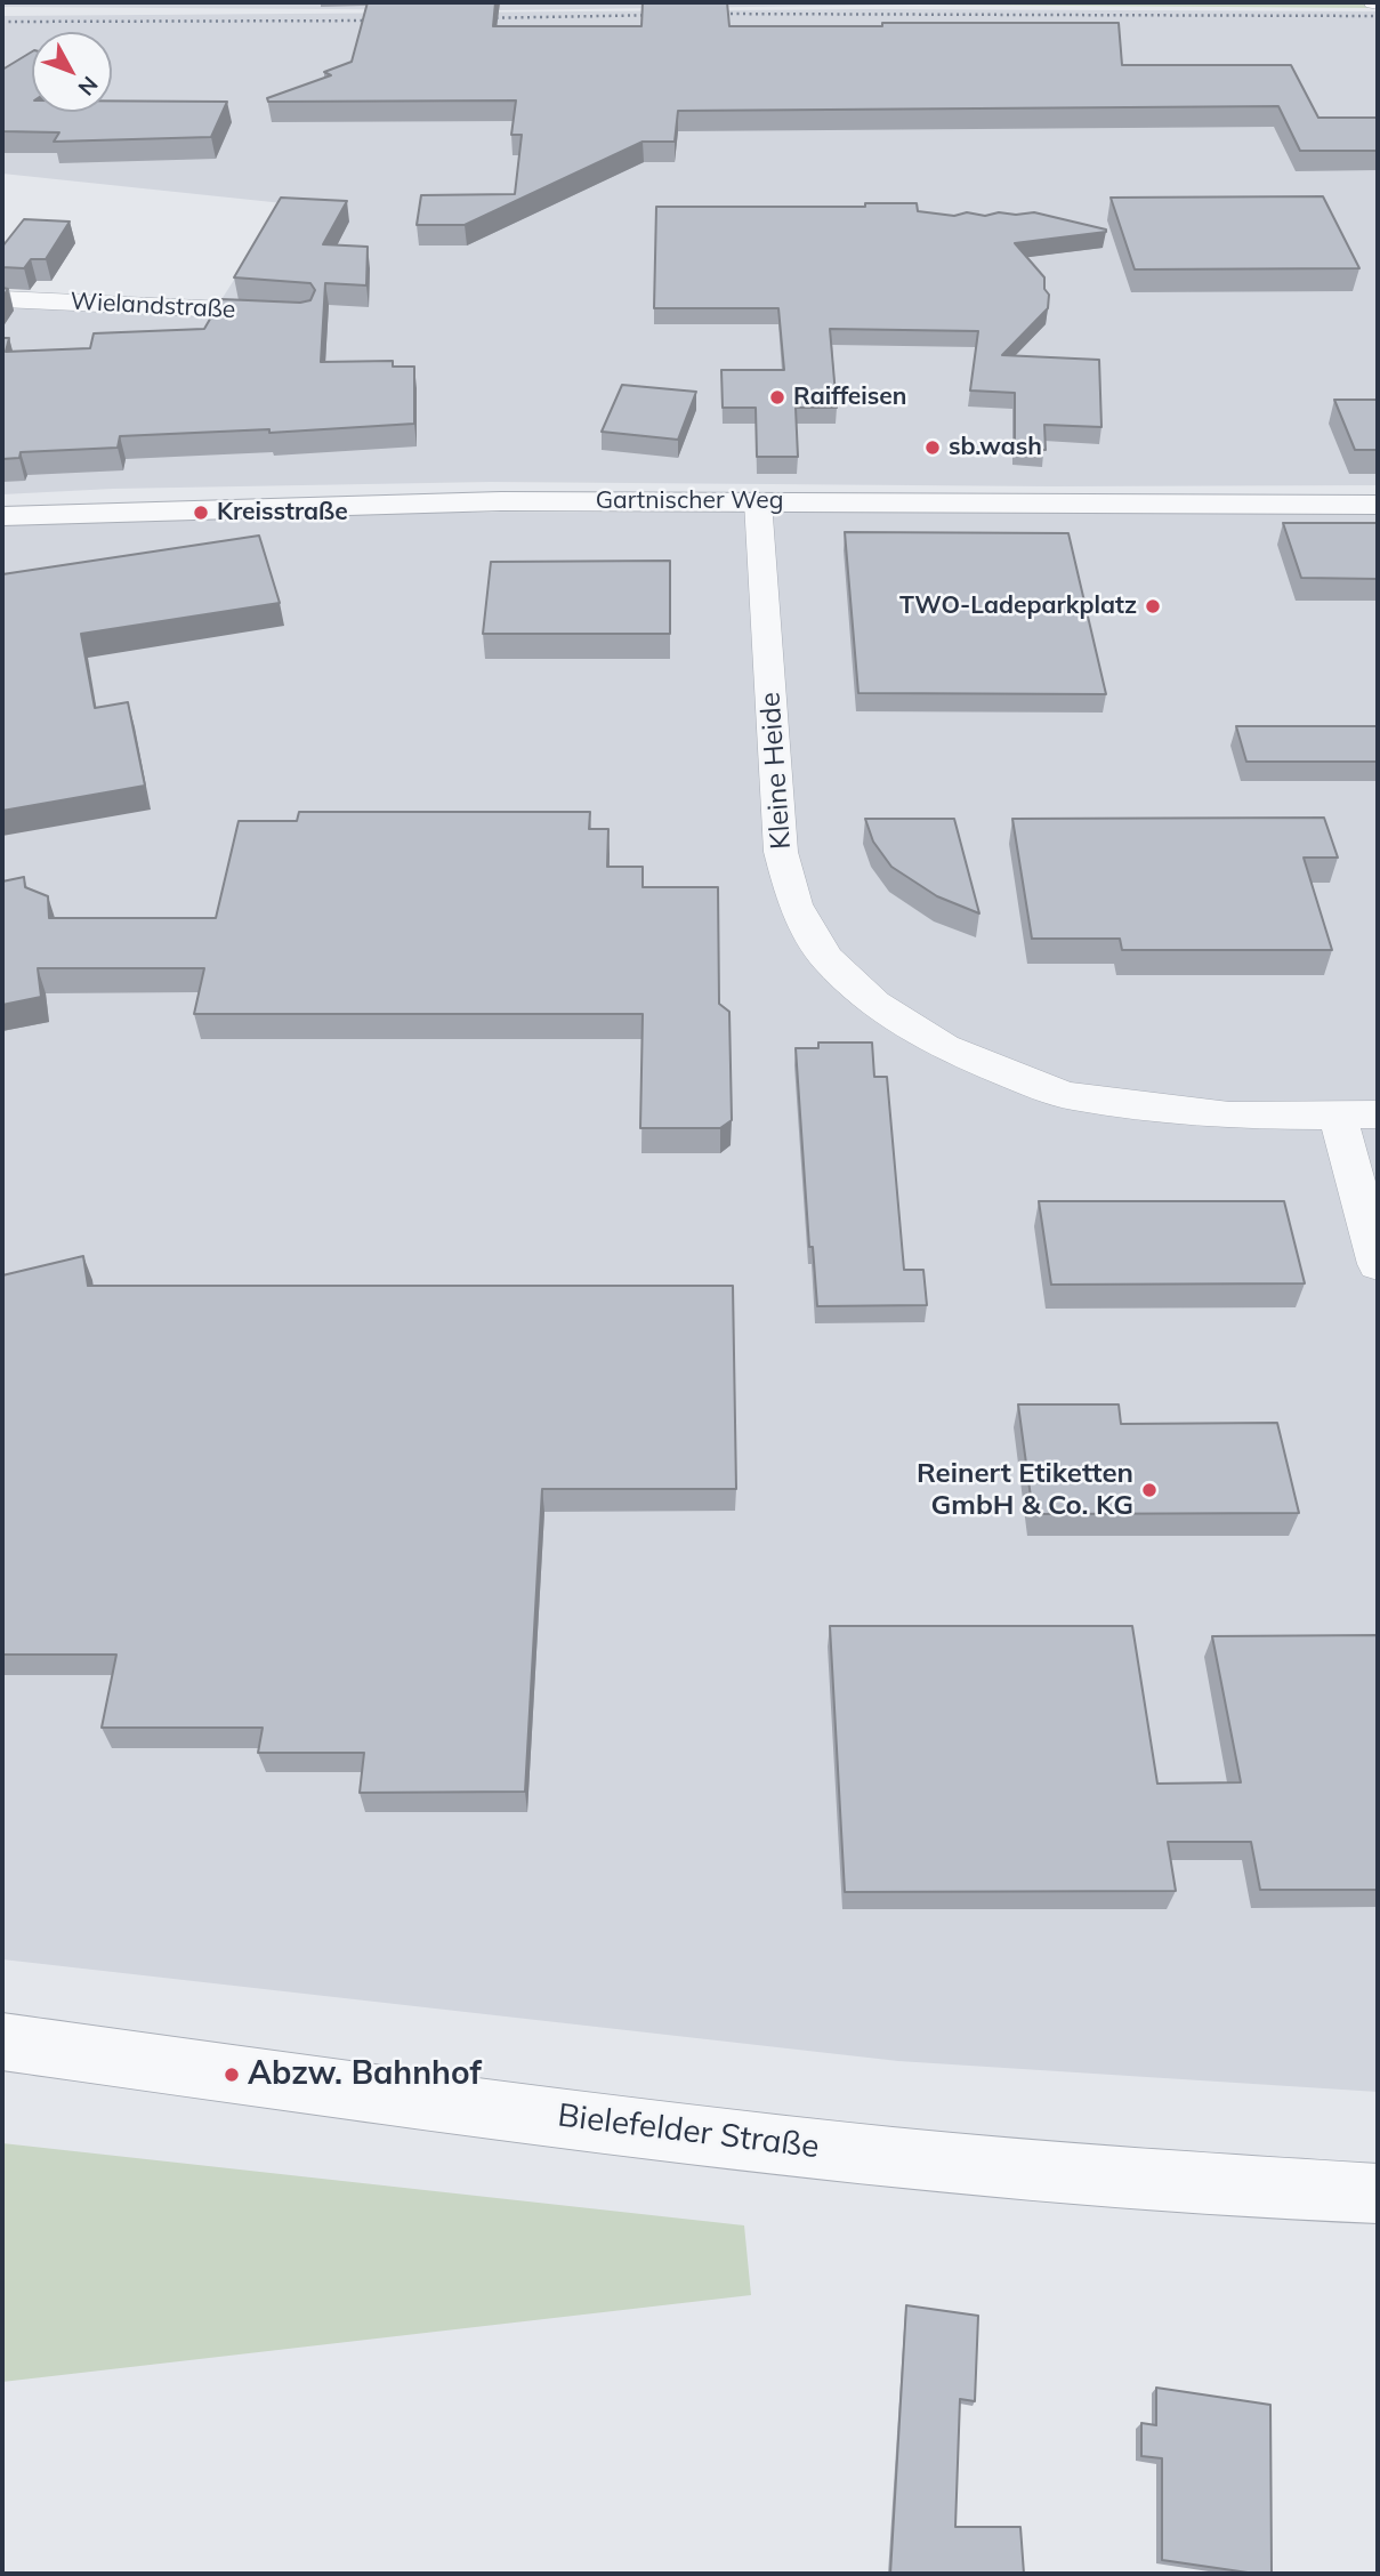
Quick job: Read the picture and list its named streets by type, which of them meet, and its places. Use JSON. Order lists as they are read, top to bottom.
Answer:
{
  "streets": {
    "street": [
      "Wielandstraße",
      "Gartnischer Weg",
      "Kleine Heide",
      "Bielefelder Straße"
    ]
  },
  "crossings": [
    ["Gartnischer Weg", "Kleine Heide"]
  ],
  "places": [
    "Raiffeisen",
    "sb.wash",
    "Kreisstraße",
    "TWO-Ladeparkplatz",
    "Reinert Etiketten GmbH & Co. KG",
    "Abzw. Bahnhof"
  ],
  "north": "bottom right"
}
